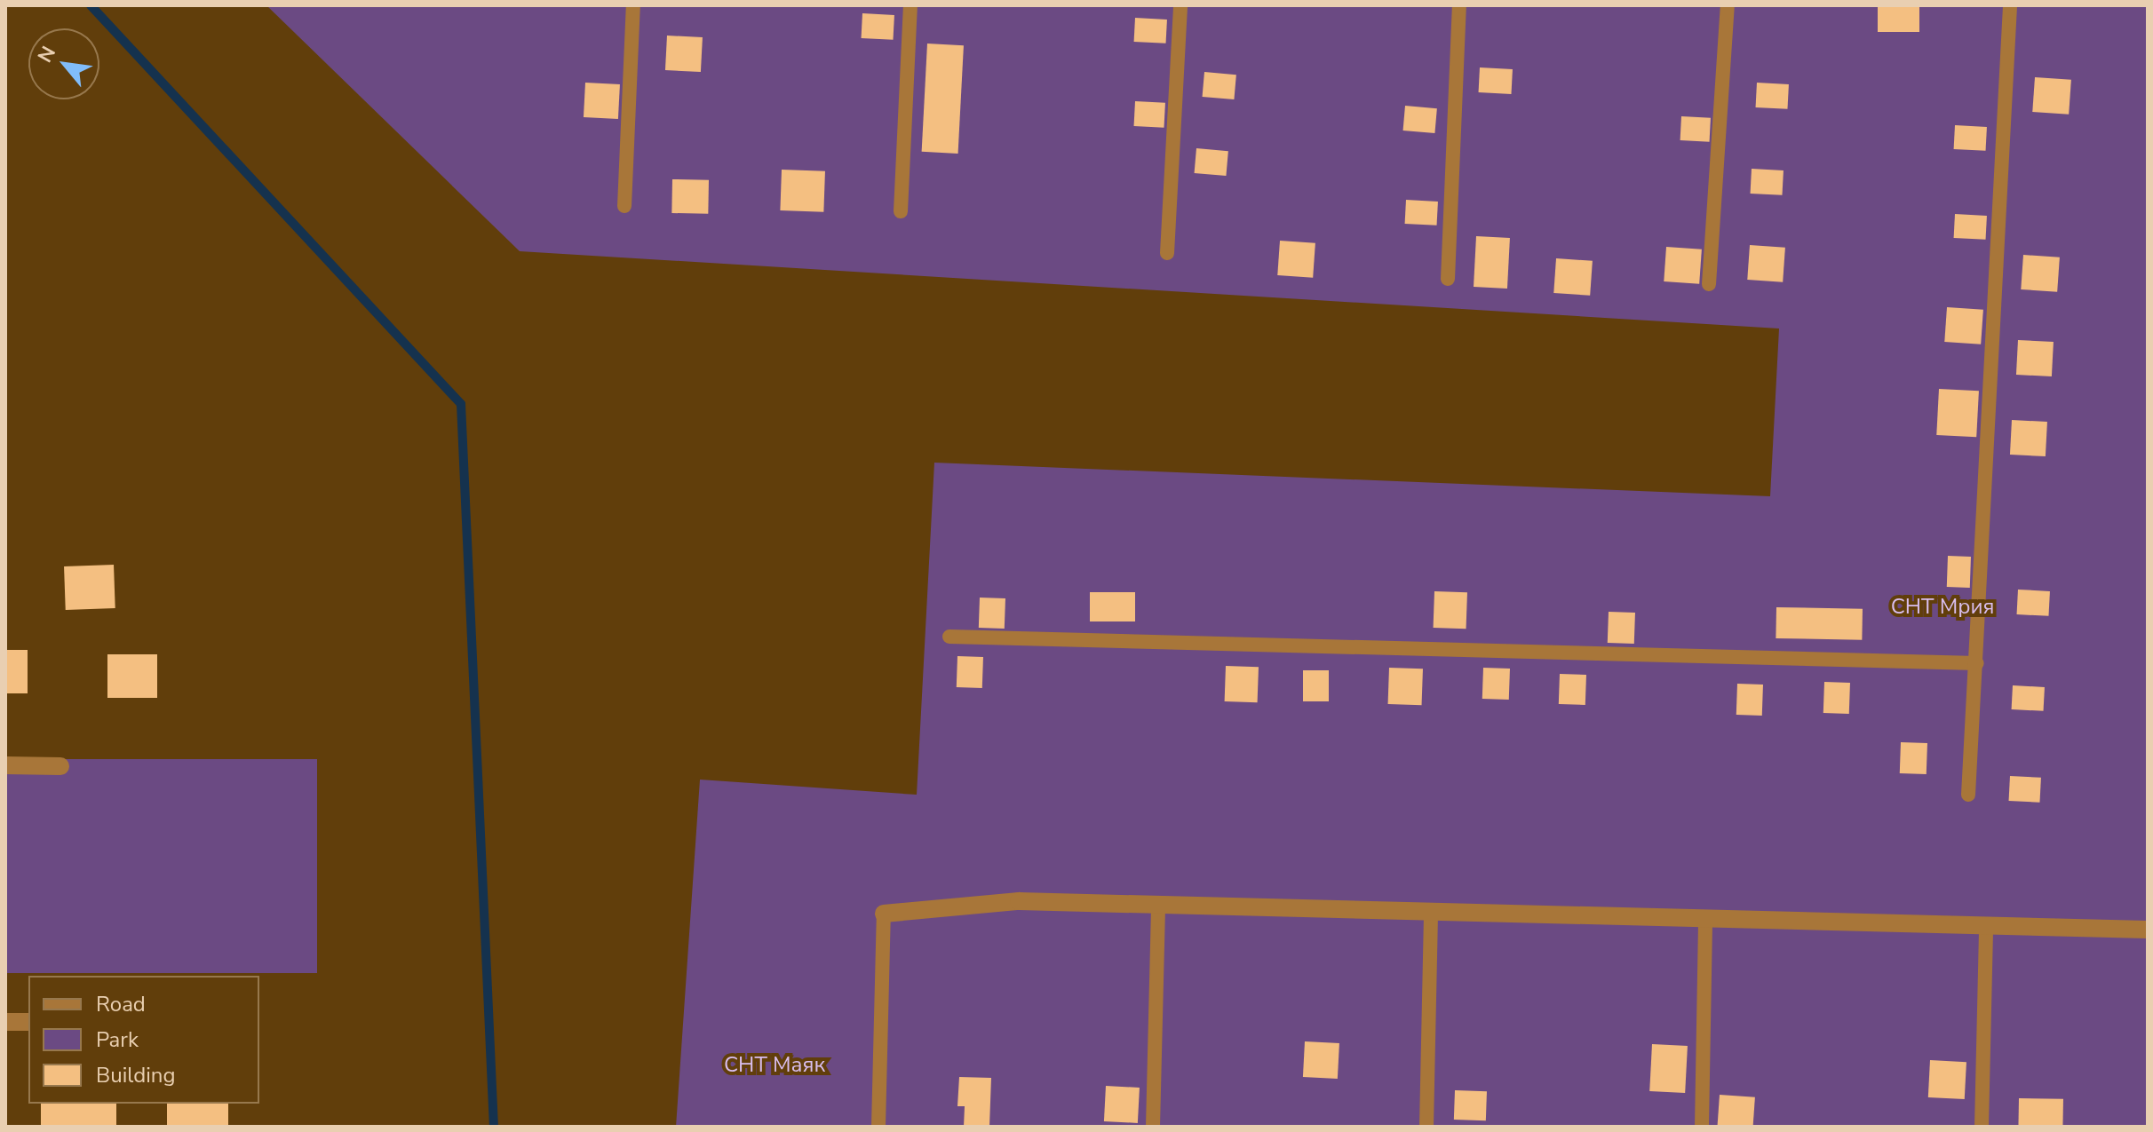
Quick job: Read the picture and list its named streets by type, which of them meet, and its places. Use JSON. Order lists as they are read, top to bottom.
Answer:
{
  "parks": ["СНТ Мрия", "СНТ Маяк"],
  "legend": ["Road", "Park", "Building"],
  "north": "top left"
}
